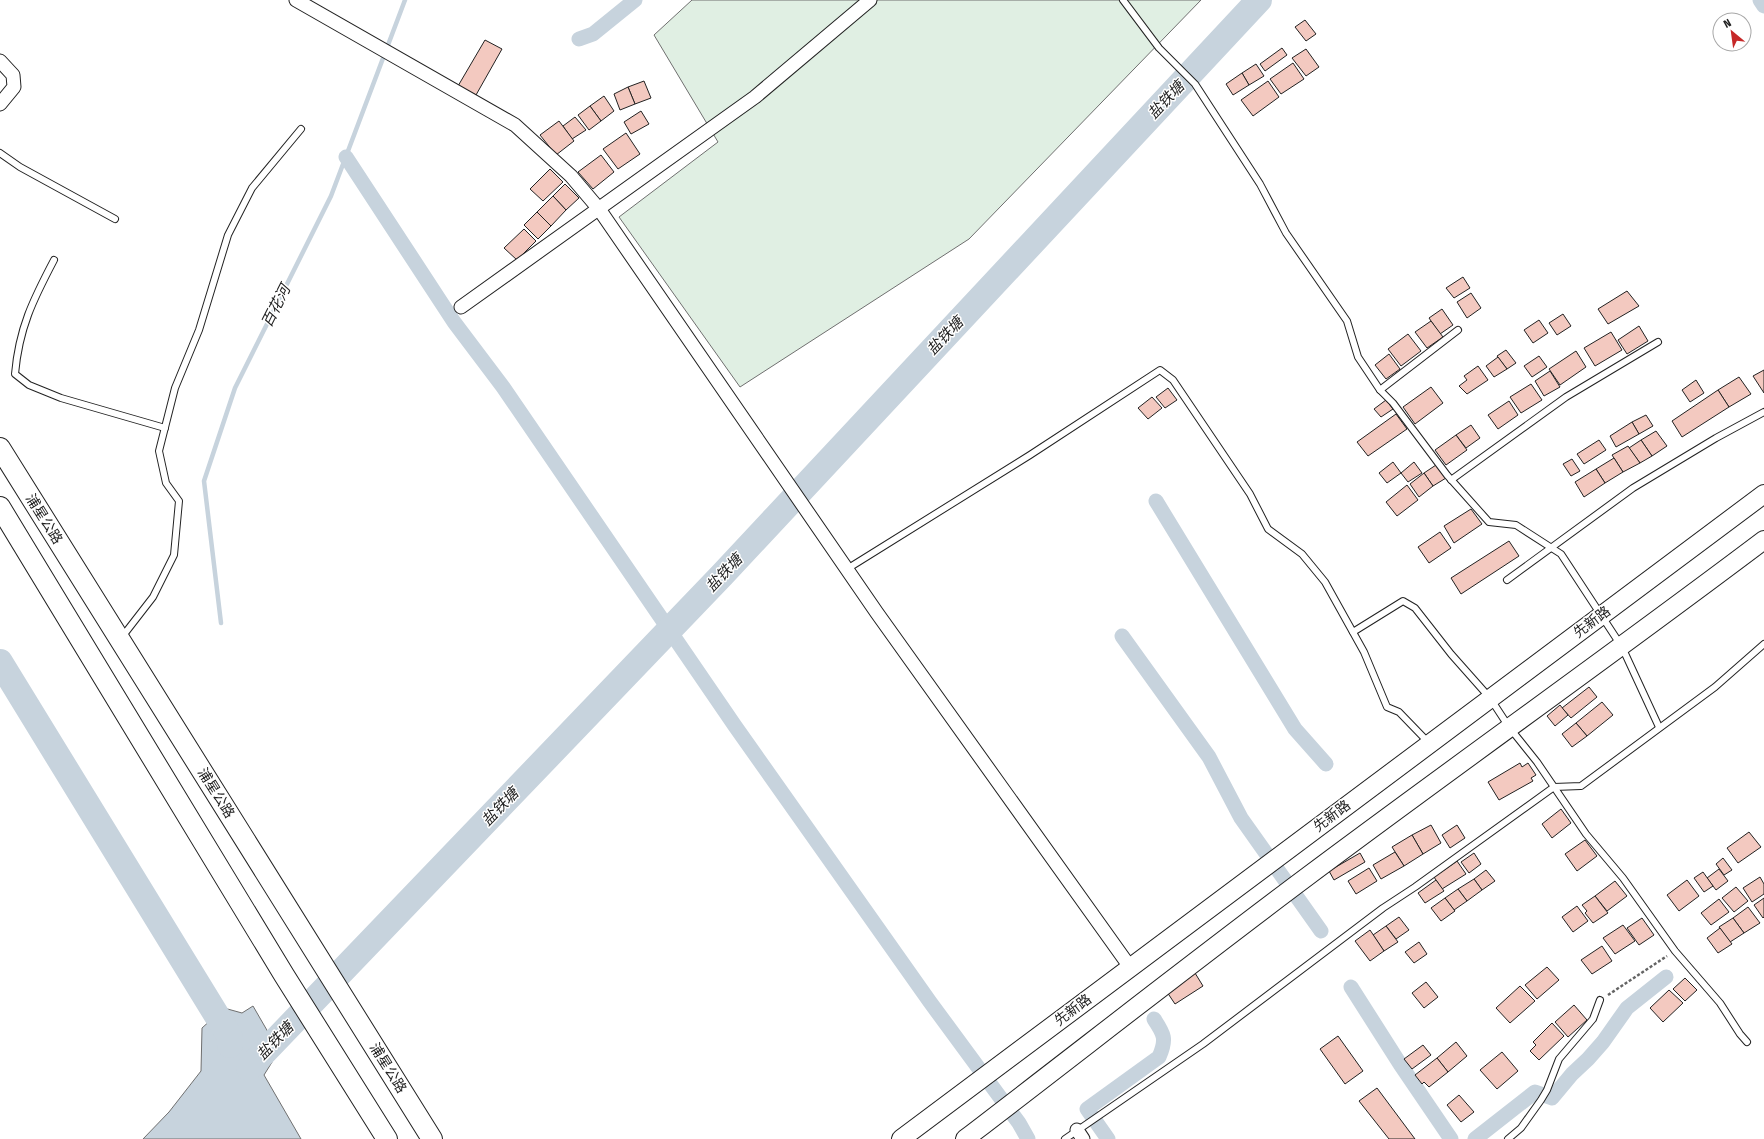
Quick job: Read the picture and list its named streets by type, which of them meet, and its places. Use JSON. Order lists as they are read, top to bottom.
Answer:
{
  "streets": {
    "main road": ["浦星公路", "先新路"]
  },
  "water": ["盐铁塘", "百花河"],
  "north": "top left"
}
